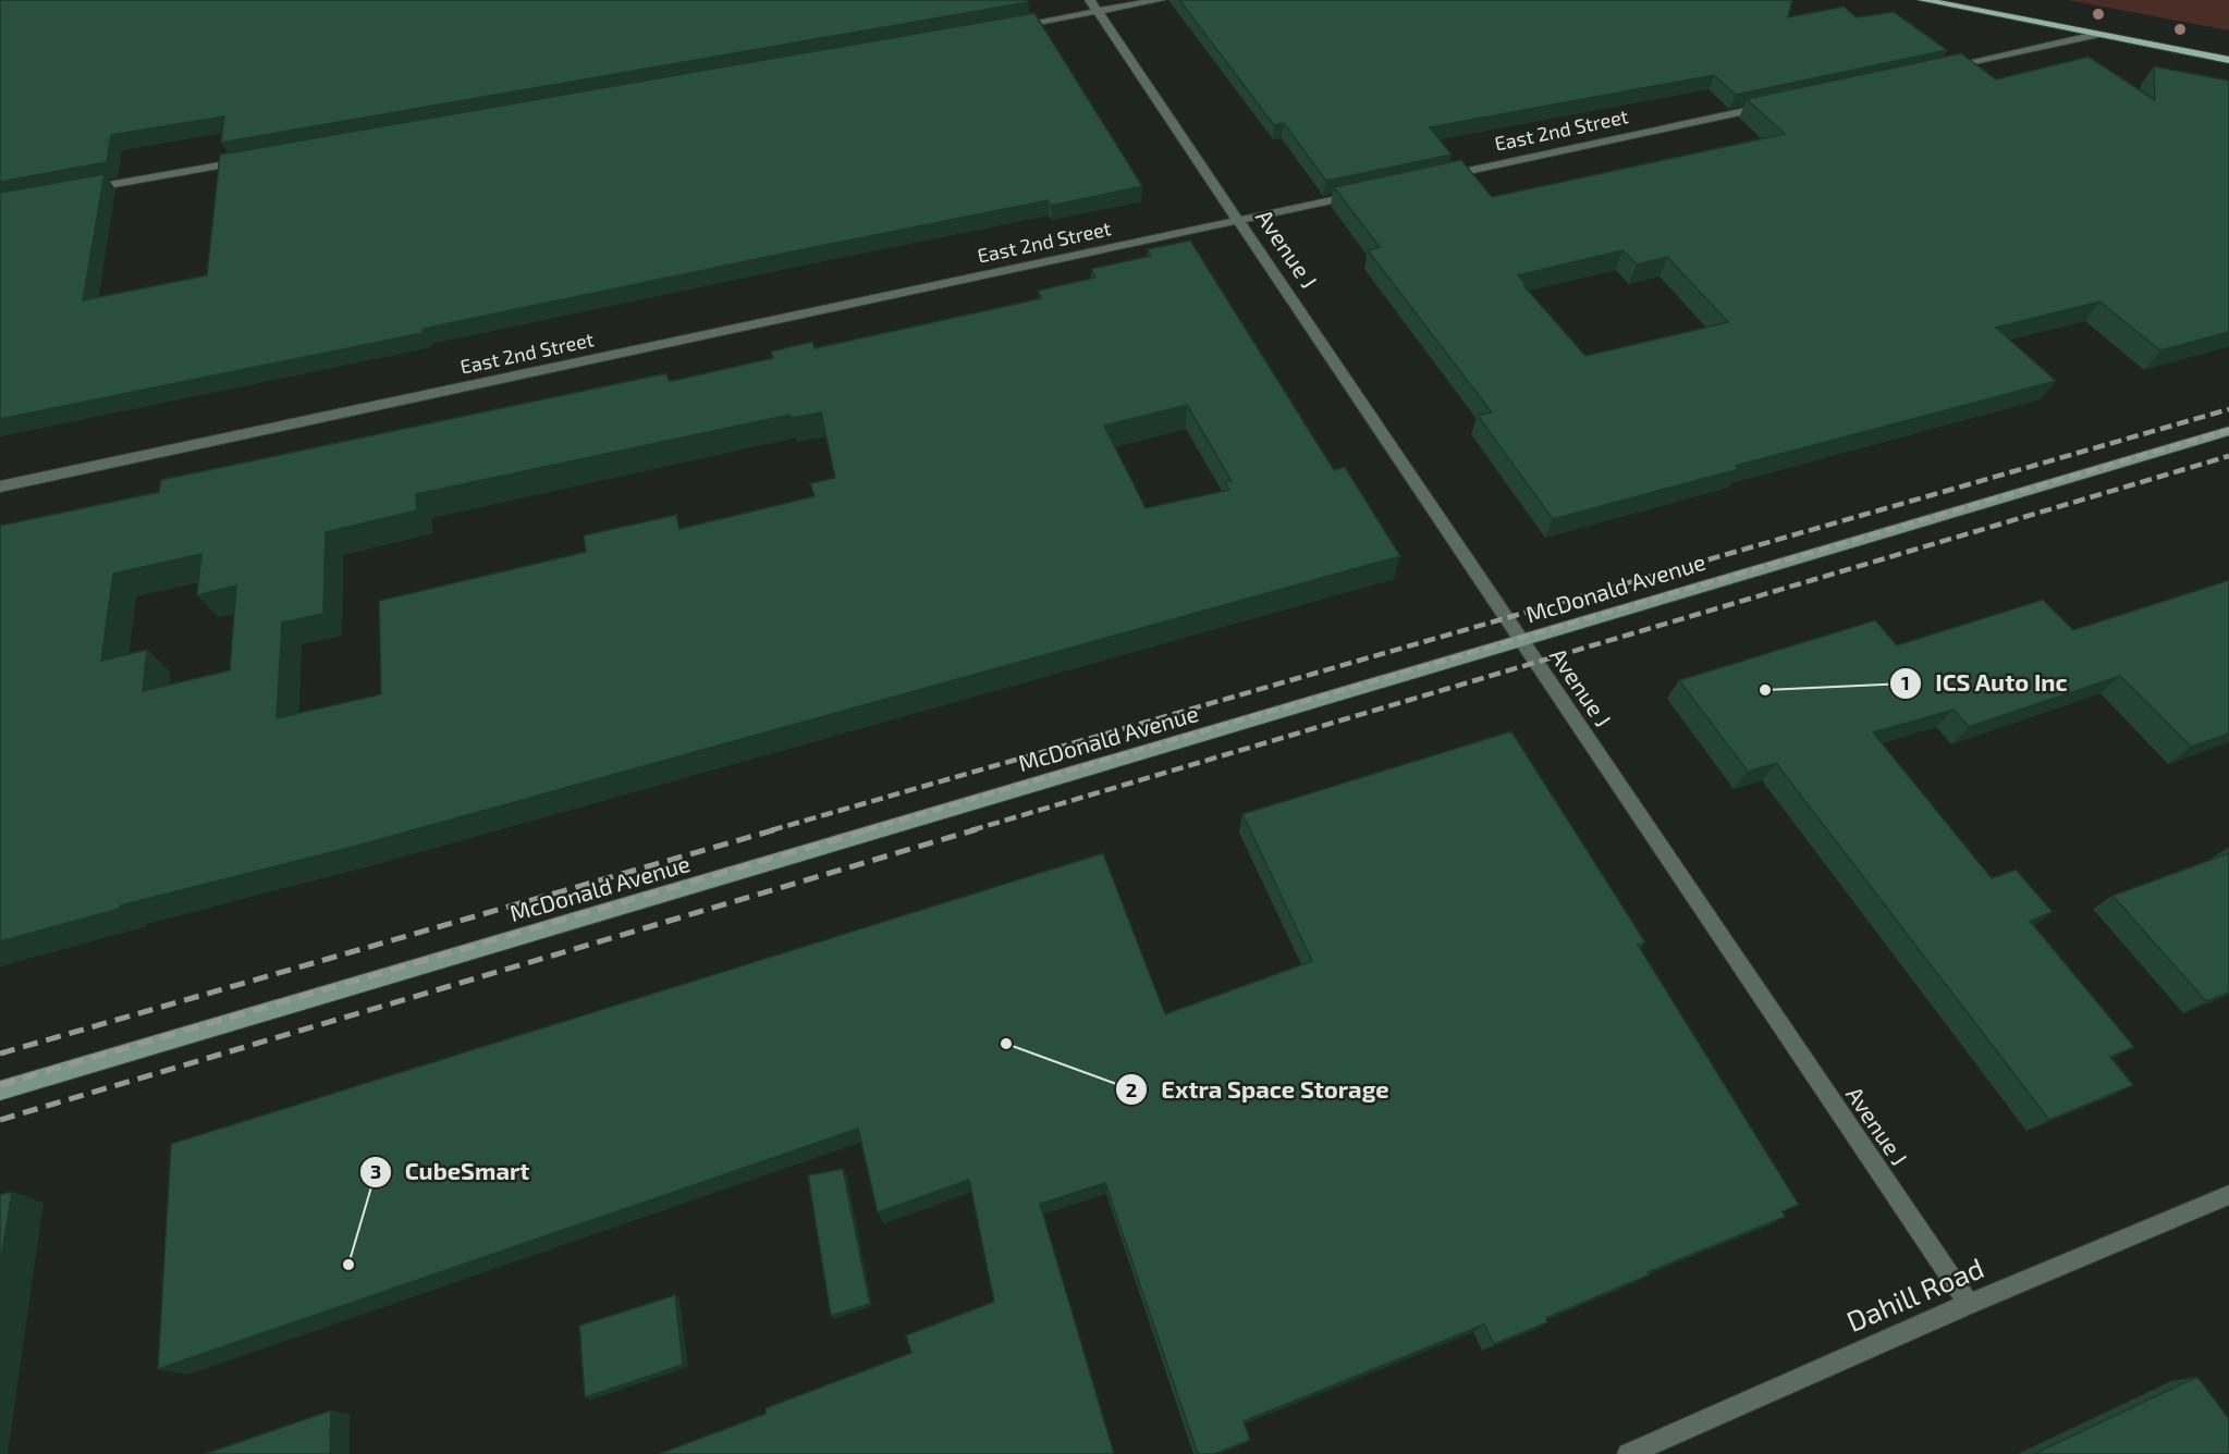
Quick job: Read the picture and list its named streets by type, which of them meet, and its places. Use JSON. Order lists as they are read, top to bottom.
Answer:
{
  "streets": {
    "main road": ["McDonald Avenue"],
    "street": ["East 2nd Street", "Avenue J", "Dahill Road"]
  },
  "crossings": [
    ["East 2nd Street", "Avenue J"],
    ["Avenue J", "McDonald Avenue"],
    ["Avenue J", "Dahill Road"]
  ],
  "places": ["ICS Auto Inc", "Extra Space Storage", "CubeSmart"]
}
